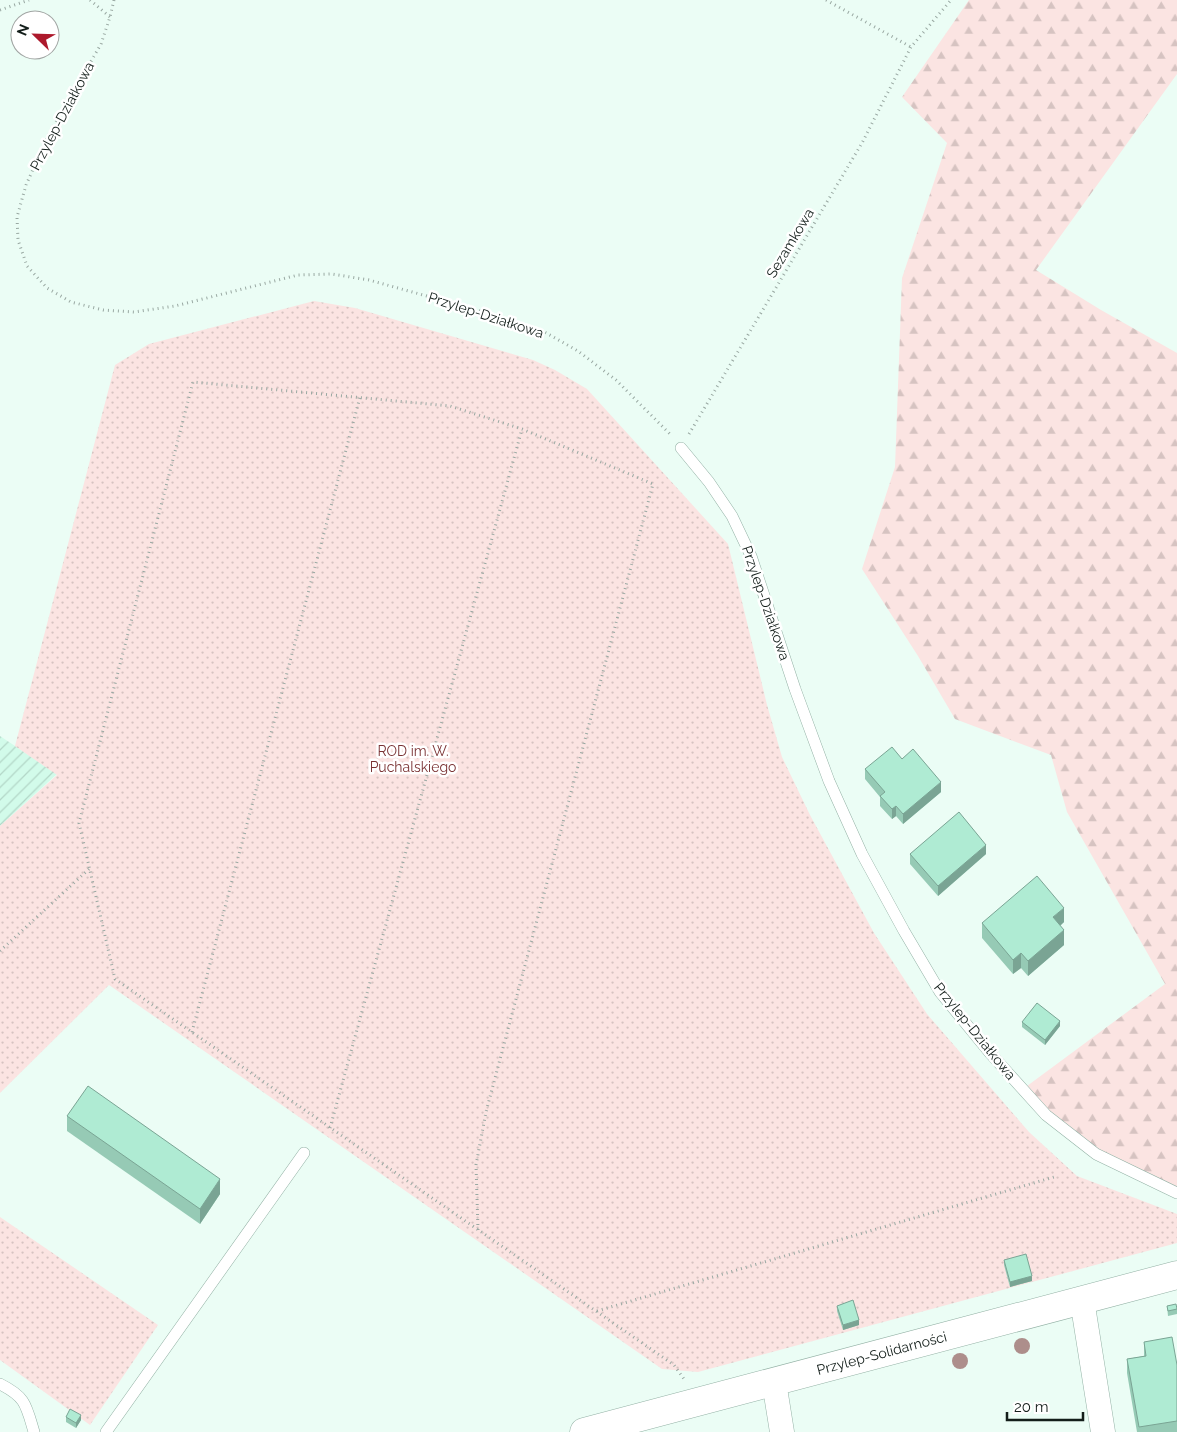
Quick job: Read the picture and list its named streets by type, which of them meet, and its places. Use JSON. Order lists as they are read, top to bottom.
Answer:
{
  "streets": {
    "main road": ["Przylep-Solidarności"],
    "lane": ["Przylep-Działkowa"],
    "path": ["Sezamkowa"]
  },
  "crossings": [
    ["Przylep-Działkowa", "Sezamkowa"]
  ],
  "parks": ["ROD im. W. Puchalskiego"],
  "scale_bar": "20 m",
  "north": "top left"
}
